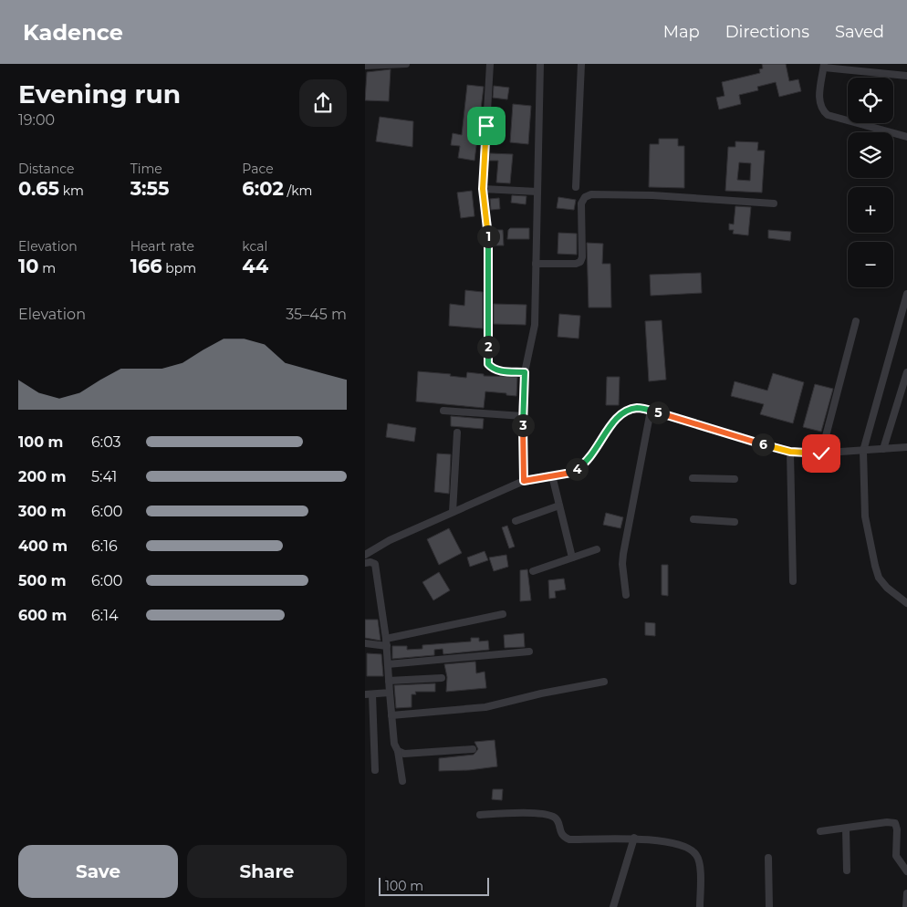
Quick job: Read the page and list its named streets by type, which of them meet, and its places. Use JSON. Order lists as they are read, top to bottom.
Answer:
{
  "scale_bar": "100 m",
  "page": {
    "header": "Kadence",
    "nav": ["Map", "Directions", "Saved"],
    "heading": ["Evening run", "19:00"],
    "map_buttons": ["+", "−"],
    "stats": [
      ["Distance", "0.65 km"],
      ["Time", "3:55"],
      ["Pace", "6:02 /km"],
      ["Elevation", "10 m"],
      ["Heart rate", "166 bpm"],
      ["kcal", "44"]
    ],
    "pins": [
      "1",
      "2",
      "5",
      "3",
      "6",
      "4"
    ],
    "chart": ["Elevation", "35–45 m"],
    "list": [
      {
        "name": "100 m",
        "note": "6:03"
      },
      {
        "name": "200 m",
        "note": "5:41"
      },
      {
        "name": "300 m",
        "note": "6:00"
      },
      {
        "name": "400 m",
        "note": "6:16"
      },
      {
        "name": "500 m",
        "note": "6:00"
      },
      {
        "name": "600 m",
        "note": "6:14"
      }
    ],
    "buttons": ["Save", "Share"],
    "scale": "100 m"
  }
}
